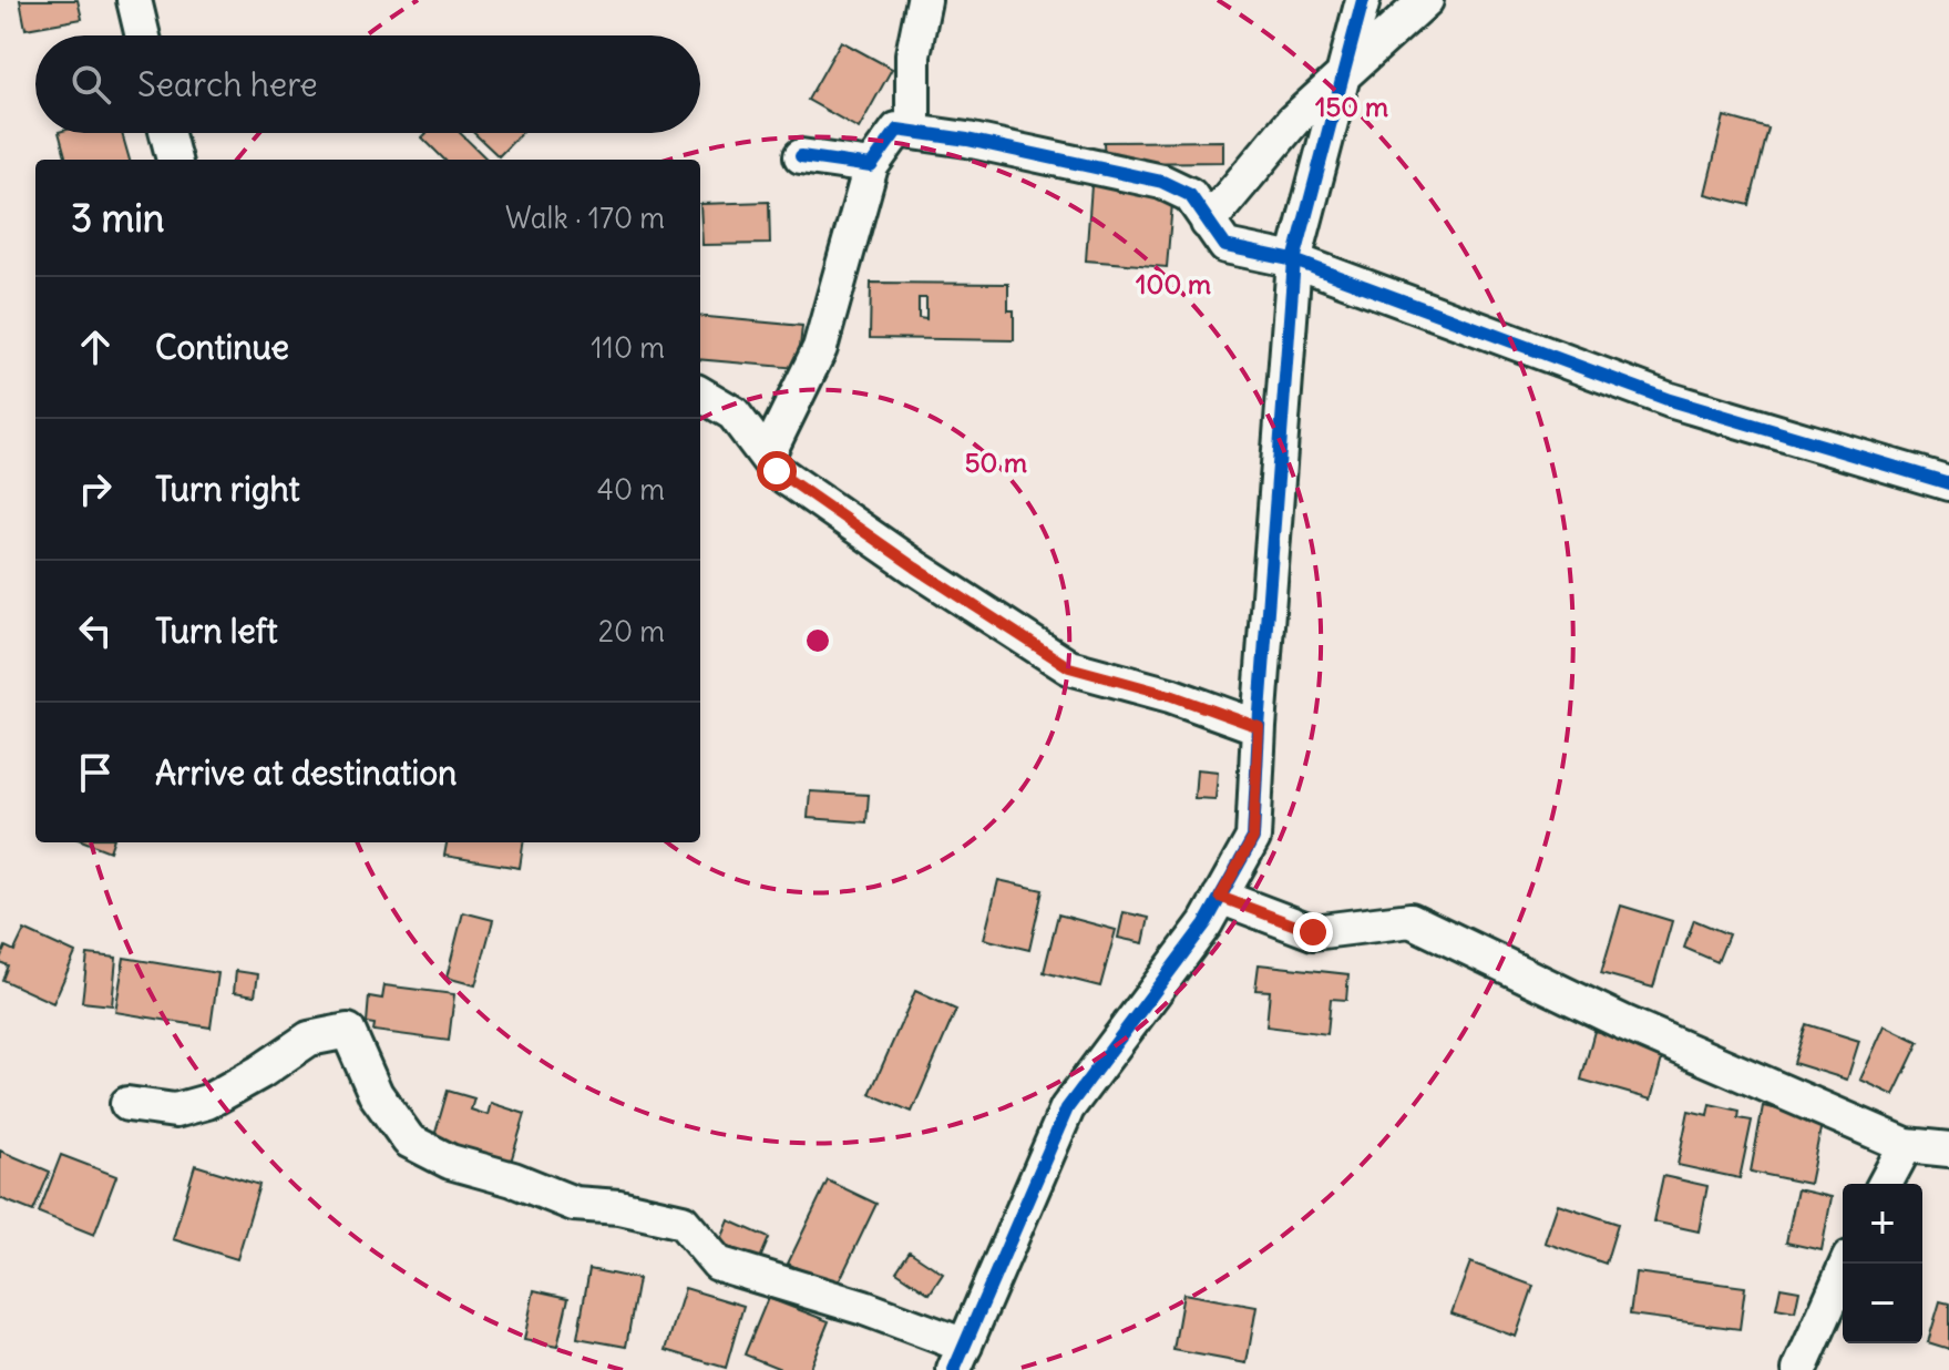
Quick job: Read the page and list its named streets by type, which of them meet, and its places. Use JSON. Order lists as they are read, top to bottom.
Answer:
{
  "page": {
    "search": "Search here",
    "heading": ["3 min", "Walk · 170 m"],
    "list": [
      ["Continue", "110 m"],
      ["Turn right", "40 m"],
      ["Turn left", "20 m"],
      "Arrive at destination"
    ],
    "map_buttons": ["+", "−"]
  },
  "rings": ["150 m", "100 m", "50 m"]
}
